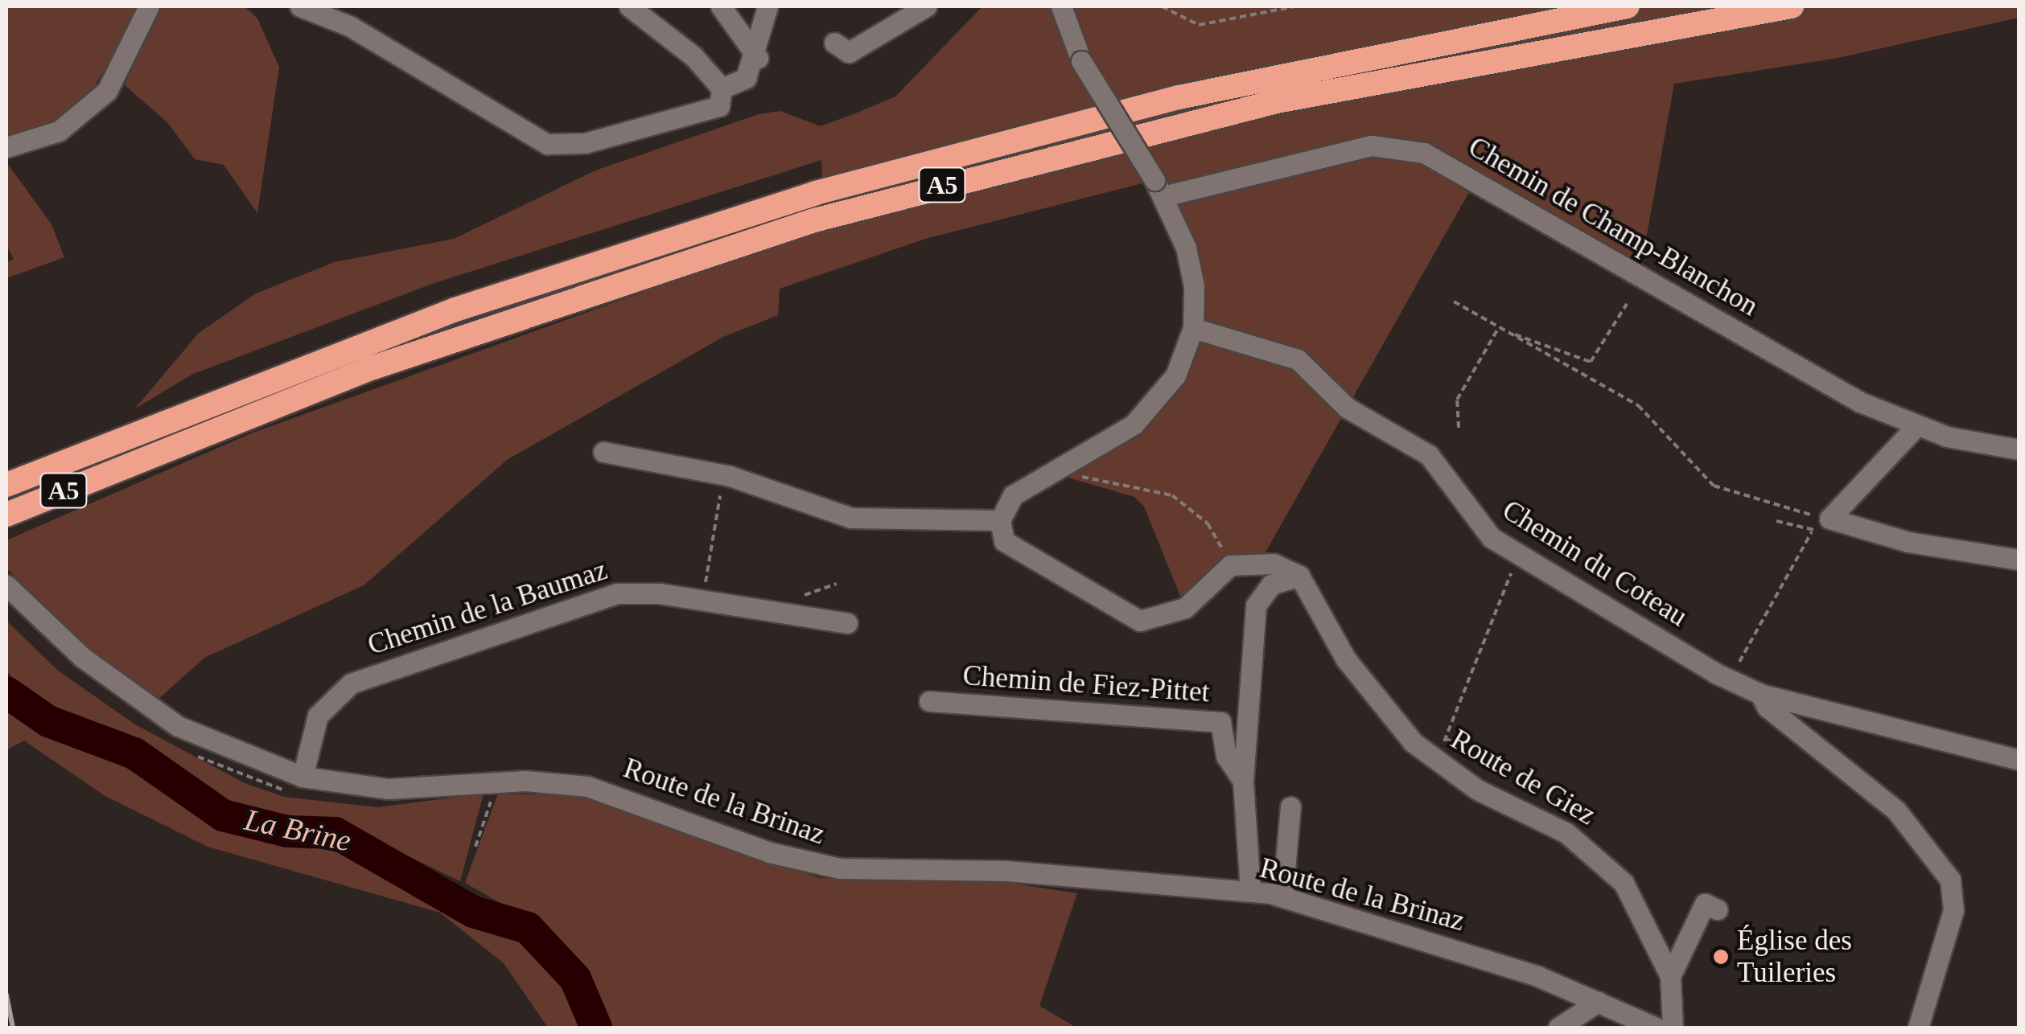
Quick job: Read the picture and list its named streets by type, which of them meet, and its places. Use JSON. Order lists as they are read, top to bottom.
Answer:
{
  "streets": {
    "highway": ["A5"],
    "street": [
      "Chemin de Champ-Blanchon",
      "Chemin du Coteau",
      "Chemin de la Baumaz",
      "Chemin de Fiez-Pittet",
      "Route de Giez",
      "Route de la Brinaz"
    ]
  },
  "crossings": [
    ["Chemin de la Baumaz", "Route de la Brinaz"],
    ["Chemin de Fiez-Pittet", "Route de Giez"],
    ["Chemin de Fiez-Pittet", "Route de la Brinaz"]
  ],
  "water": ["La Brine"],
  "places": ["Église des Tuileries"]
}
